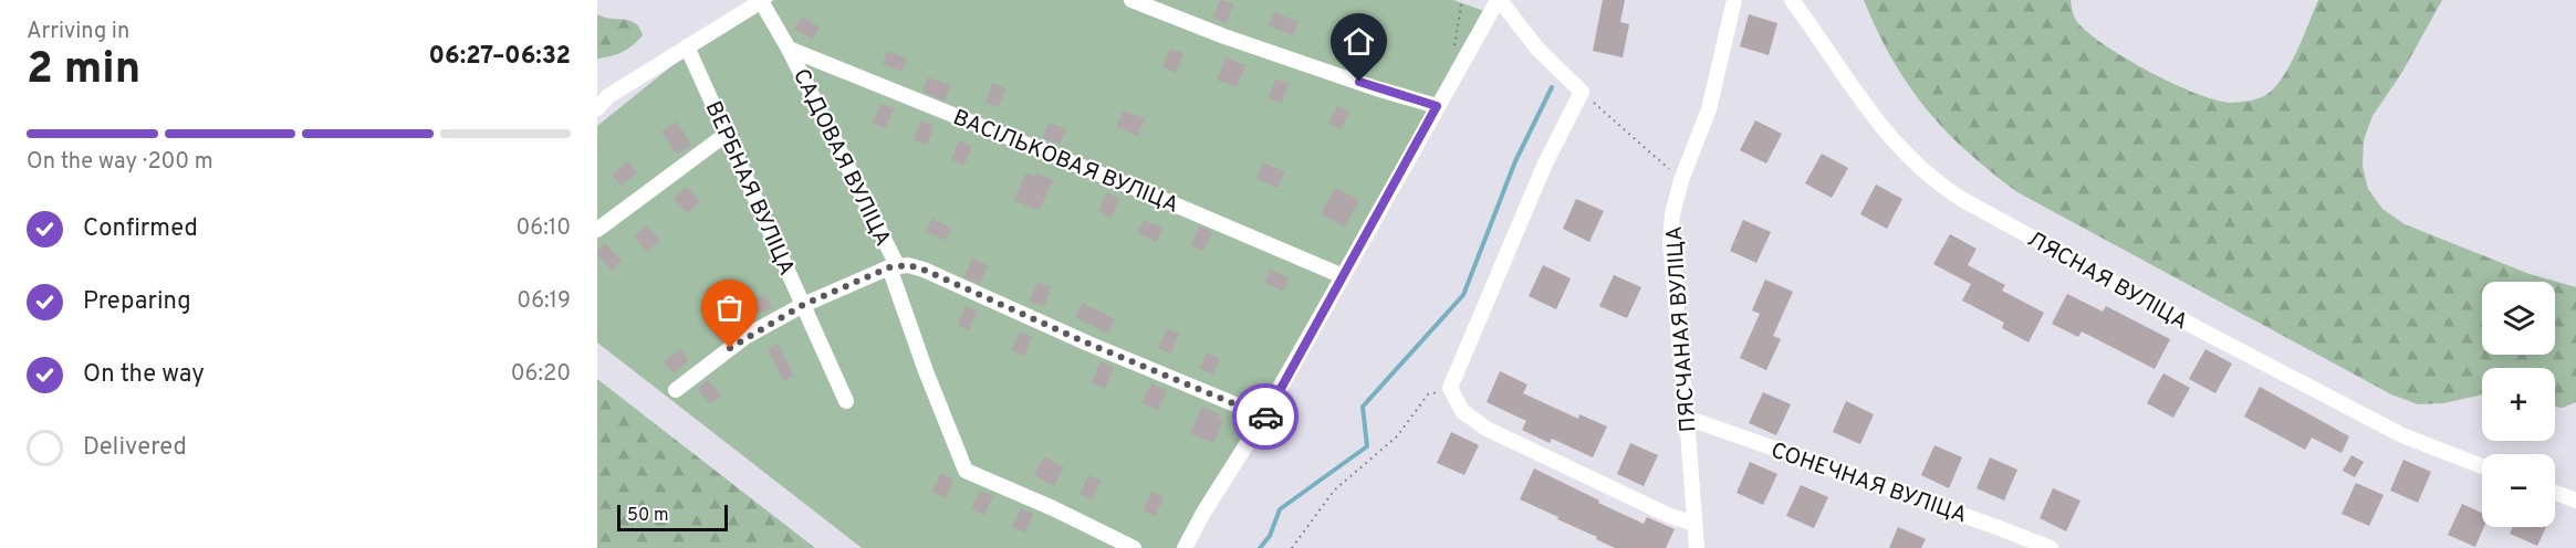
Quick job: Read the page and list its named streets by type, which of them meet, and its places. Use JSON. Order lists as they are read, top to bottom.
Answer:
{
  "streets": {
    "street": [
      "САДОВАЯ ВУЛІЦА",
      "ВАСІЛЬКОВАЯ ВУЛІЦА",
      "ВЕРБНАЯ ВУЛІЦА",
      "ЛЯСНАЯ ВУЛІЦА",
      "ПЯСЧАНАЯ ВУЛІЦА",
      "СОНЕЧНАЯ ВУЛІЦА"
    ]
  },
  "crossings": [
    ["САДОВАЯ ВУЛІЦА", "ВАСІЛЬКОВАЯ ВУЛІЦА"],
    ["ПЯСЧАНАЯ ВУЛІЦА", "СОНЕЧНАЯ ВУЛІЦА"]
  ],
  "scale_bar": "50 m",
  "page": {
    "heading": ["2 min", "Arriving in", "06:27–06:32"],
    "bar": "On the way · 200 m",
    "list": [
      ["Confirmed", "06:10"],
      ["Preparing", "06:19"],
      ["On the way", "06:20"],
      "Delivered"
    ],
    "map_buttons": ["+", "−"],
    "scale": "50 m"
  }
}
